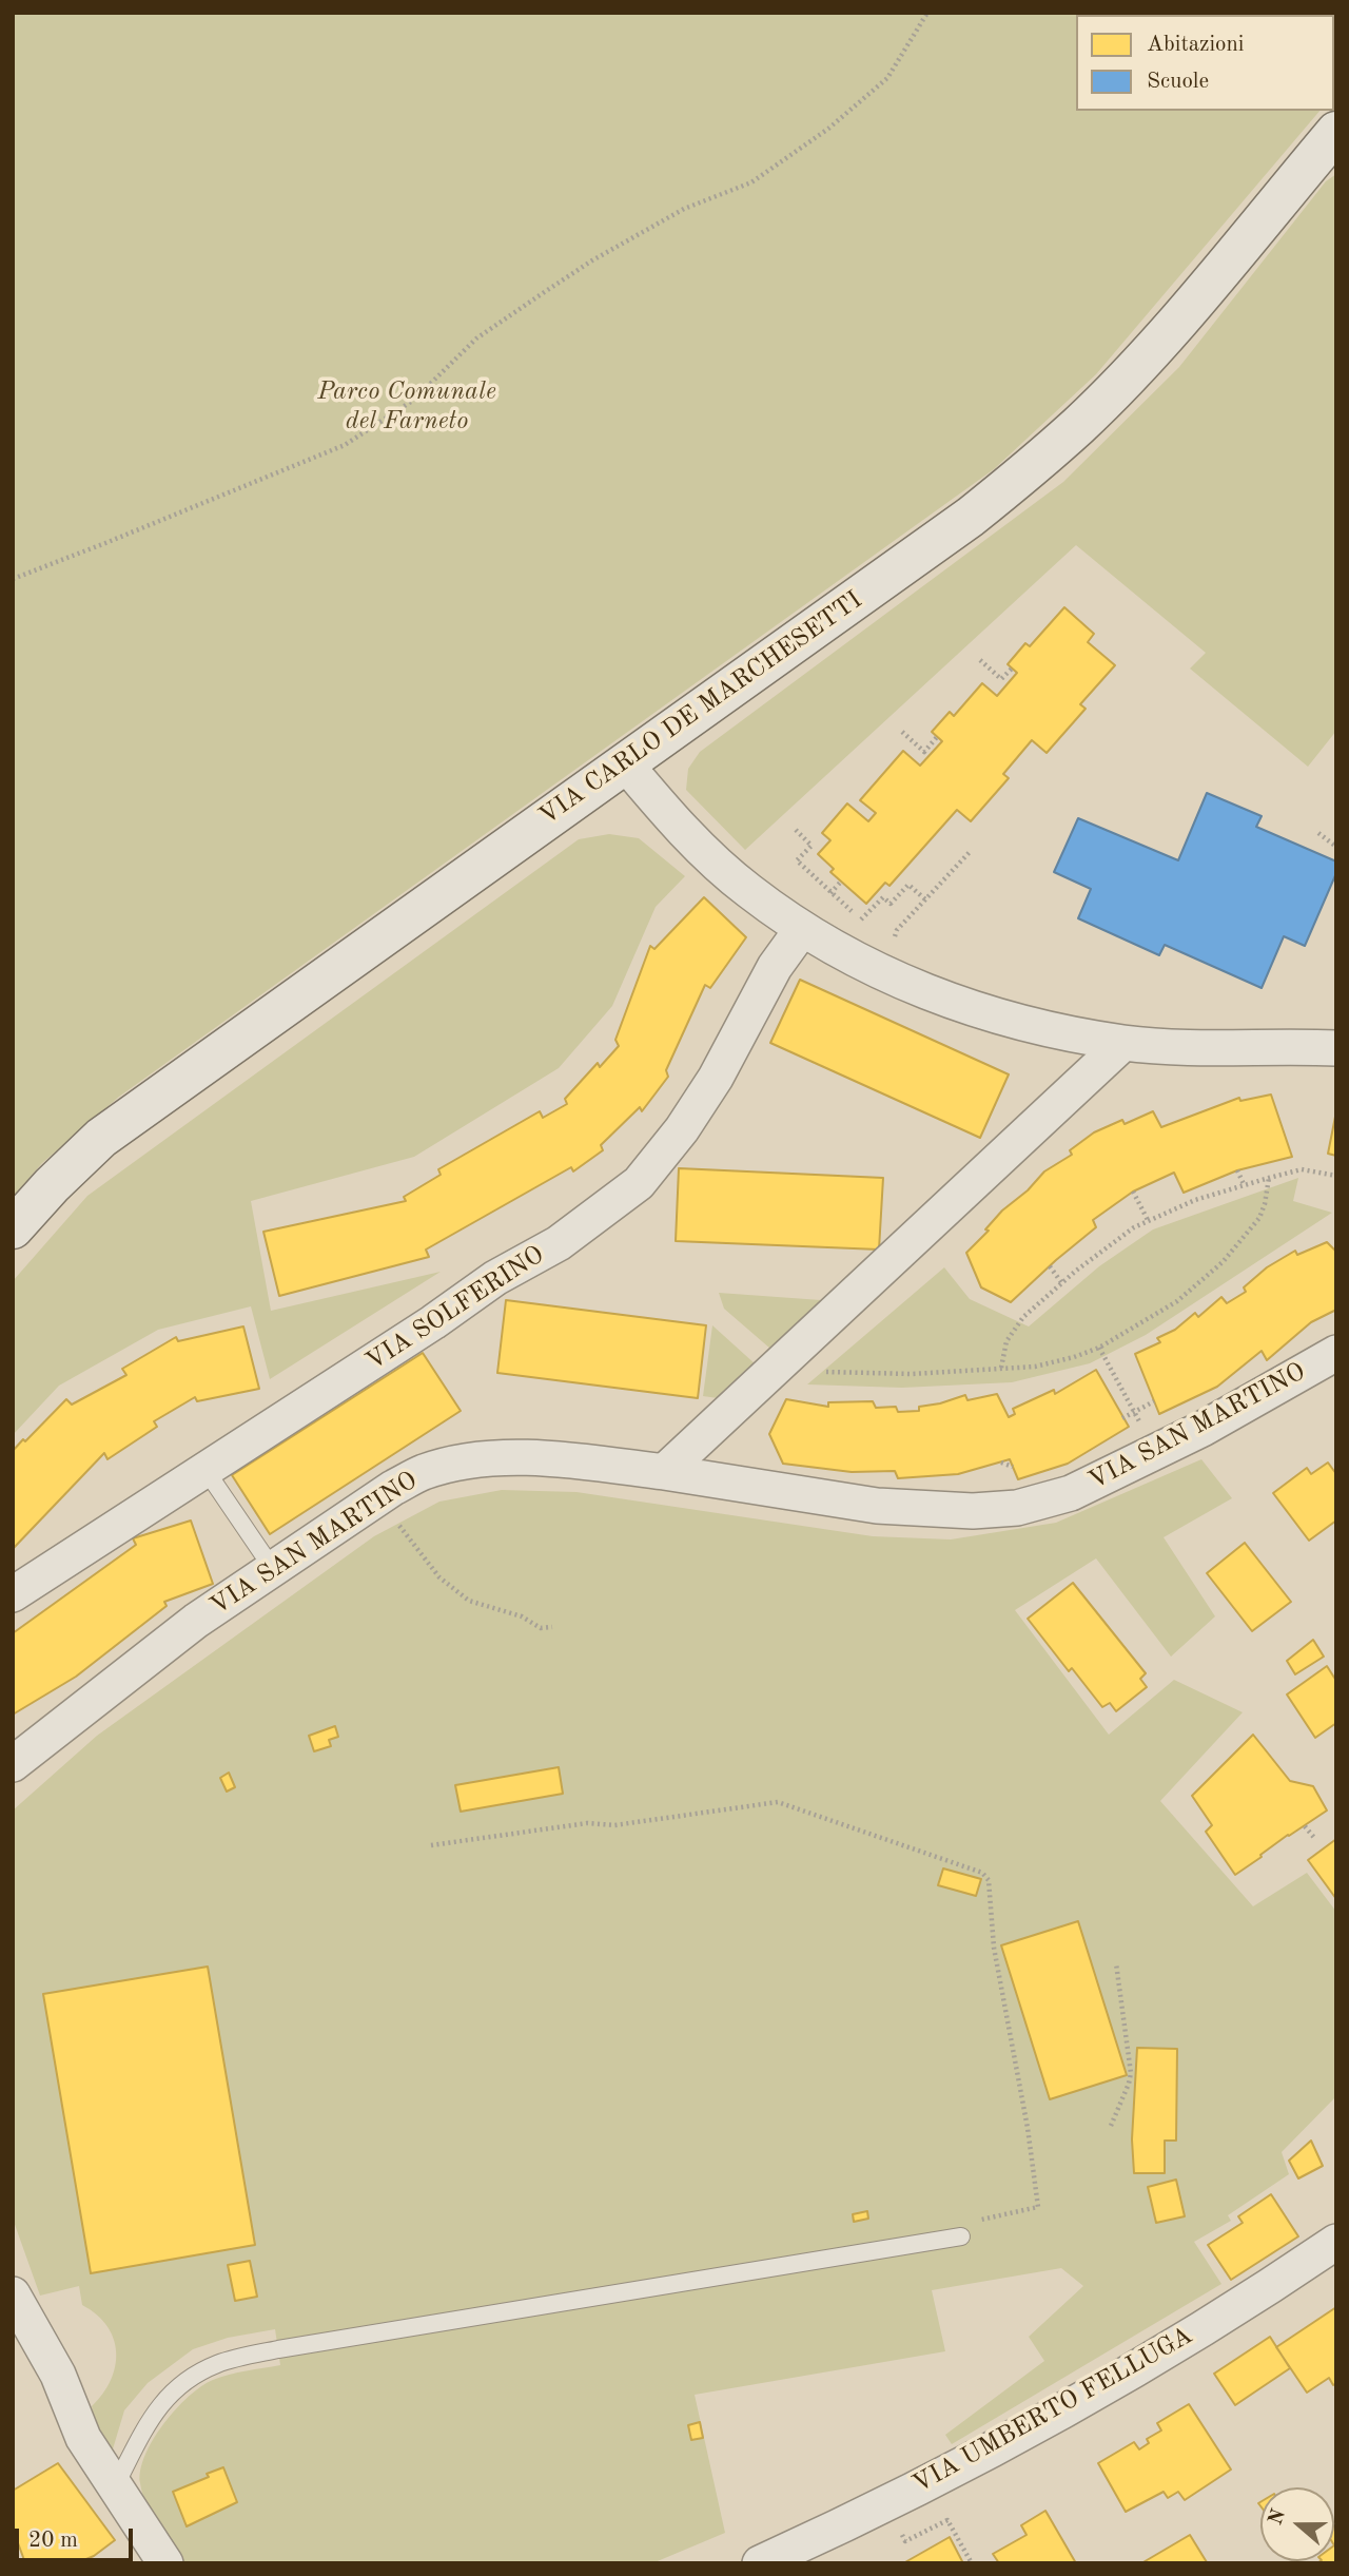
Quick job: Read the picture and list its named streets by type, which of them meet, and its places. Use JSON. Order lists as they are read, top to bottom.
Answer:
{
  "streets": {
    "main road": ["VIA CARLO DE MARCHESETTI"],
    "street": ["VIA SOLFERINO", "VIA SAN MARTINO", "VIA UMBERTO FELLUGA"]
  },
  "parks": ["Parco Comunale del Farneto"],
  "legend": ["Abitazioni", "Scuole"],
  "scale_bar": "20 m",
  "north": "left"
}
